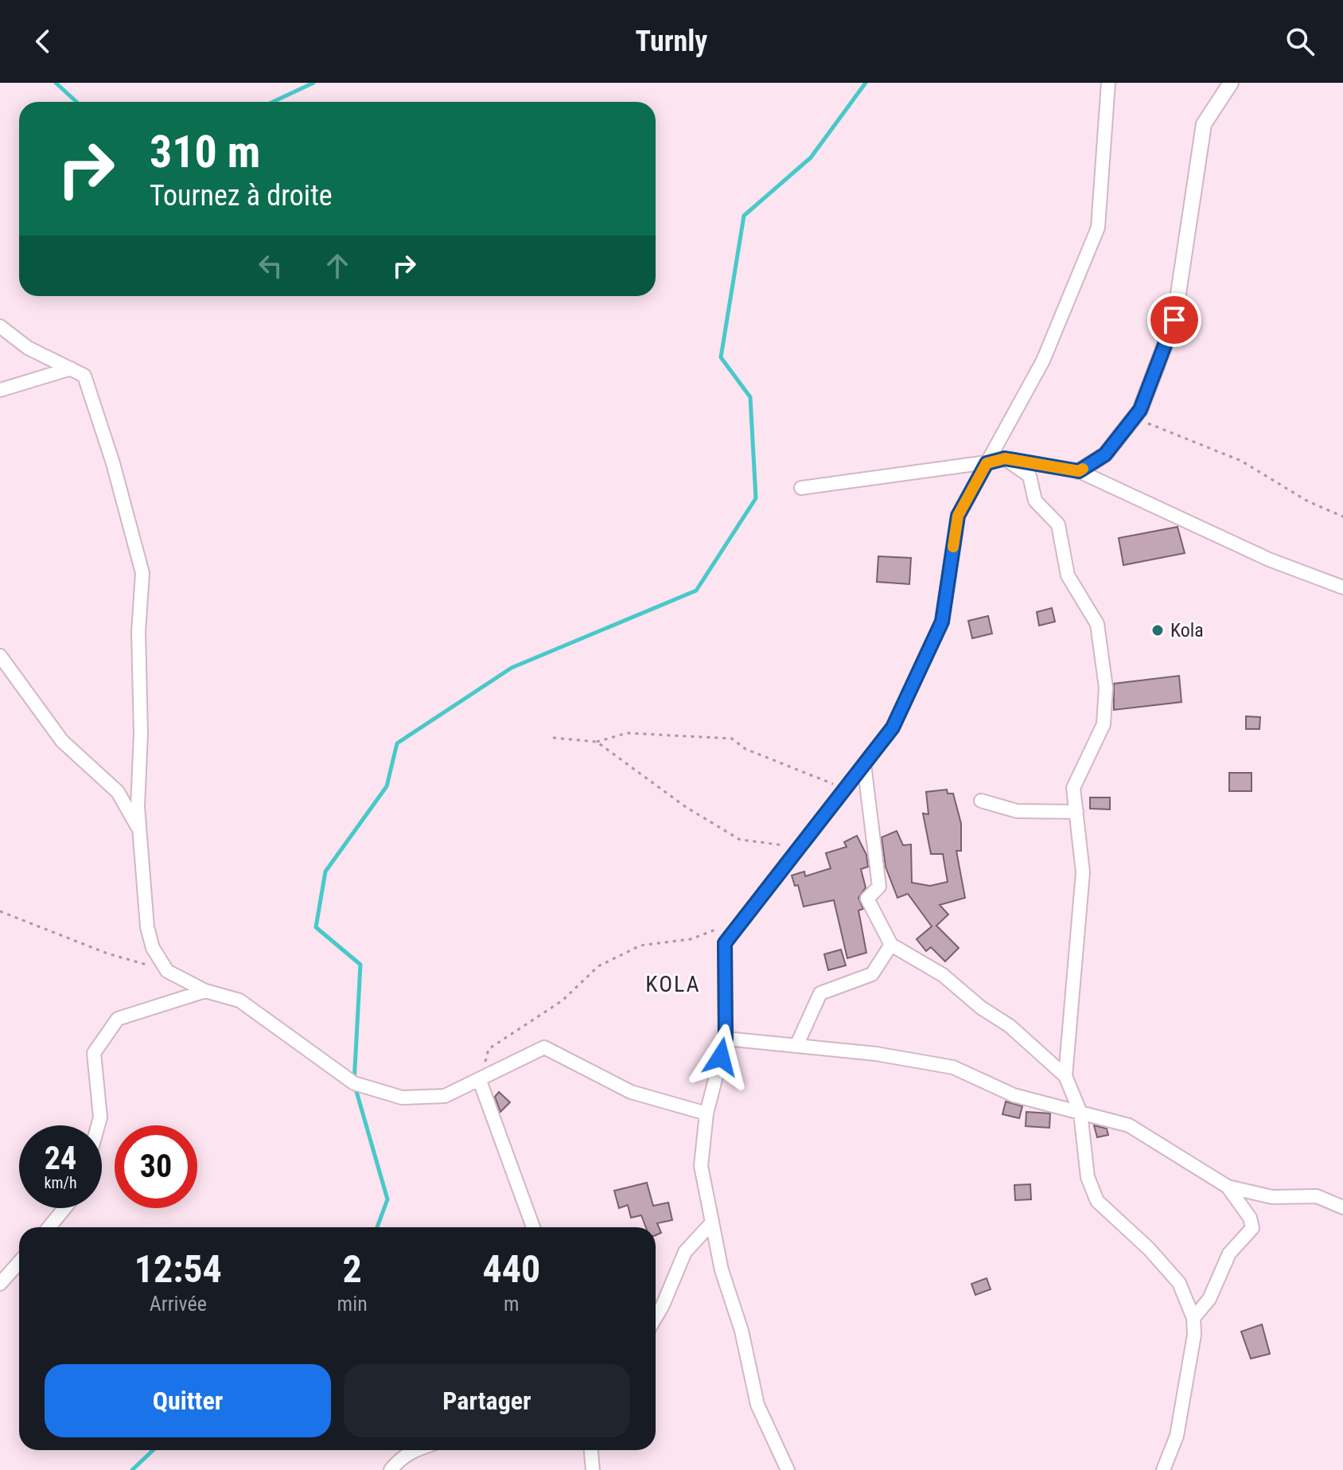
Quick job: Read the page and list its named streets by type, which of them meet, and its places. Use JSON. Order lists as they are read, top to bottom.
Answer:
{
  "districts": ["KOLA"],
  "places": ["Kola"],
  "page": {
    "header": "Turnly",
    "turn": ["310 m", "Tournez à droite"],
    "speed": "24 km/h",
    "limit": "30",
    "eta": [
      "12:54",
      "Arrivée",
      "2",
      "min",
      "440",
      "m"
    ],
    "buttons": ["Quitter", "Partager"]
  }
}
